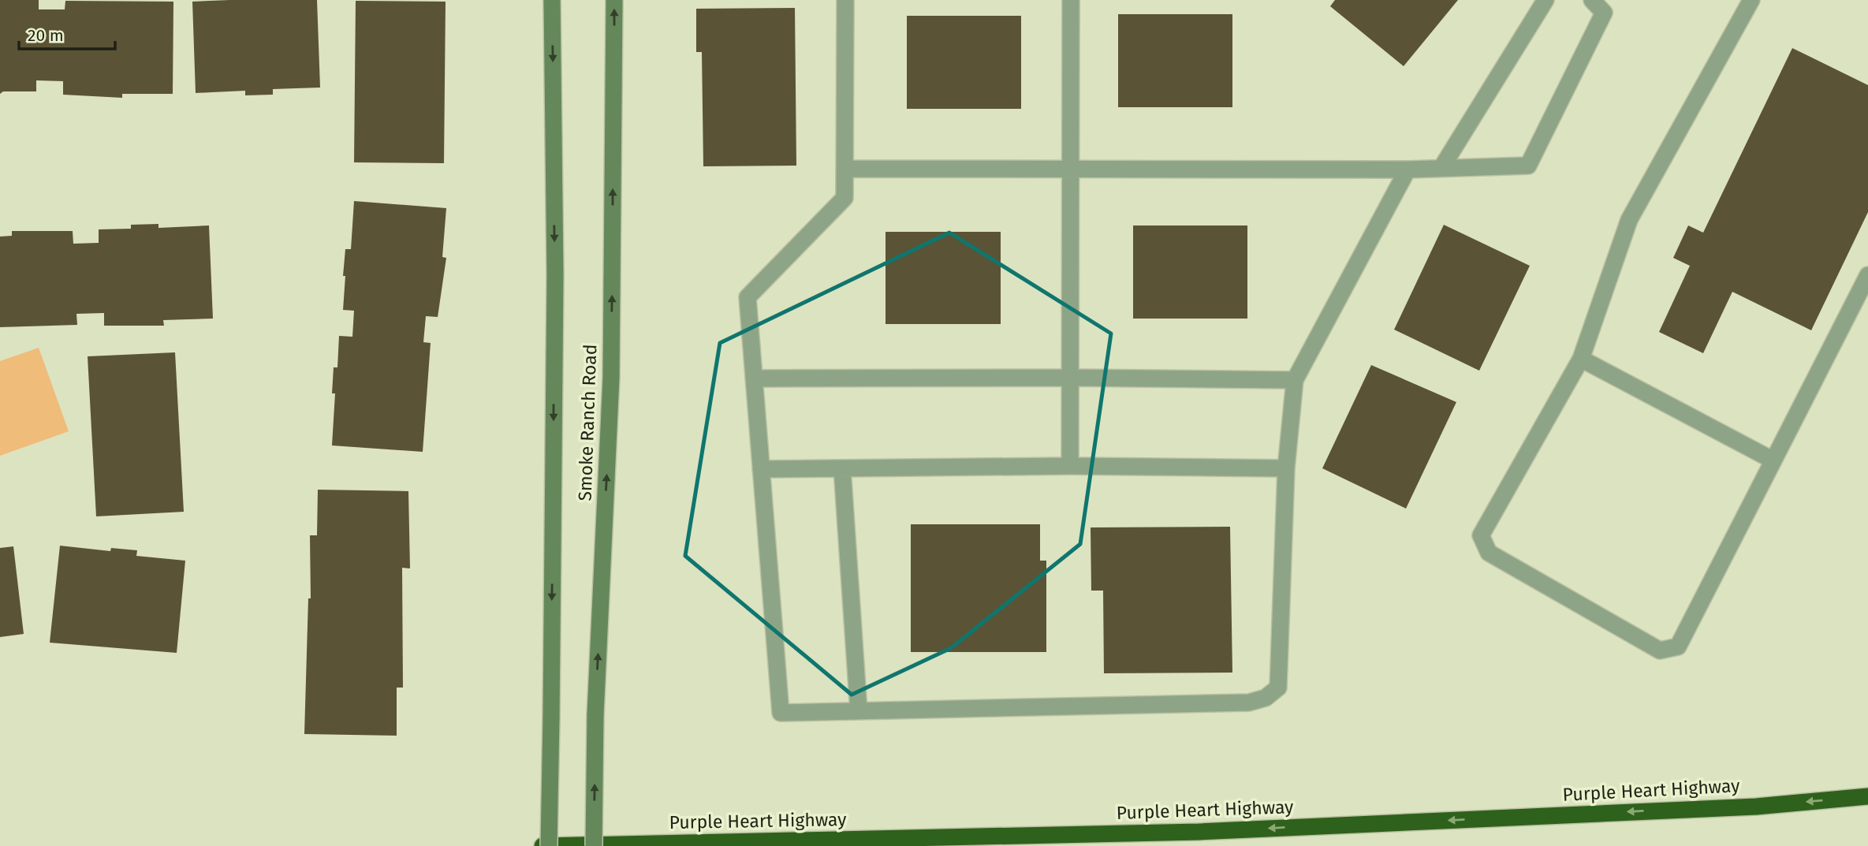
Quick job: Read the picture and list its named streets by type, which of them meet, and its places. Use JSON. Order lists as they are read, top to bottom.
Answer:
{
  "streets": {
    "highway": ["Purple Heart Highway"],
    "main road": ["Smoke Ranch Road"]
  },
  "one_way": ["Purple Heart Highway"],
  "scale_bar": "20 m"
}
